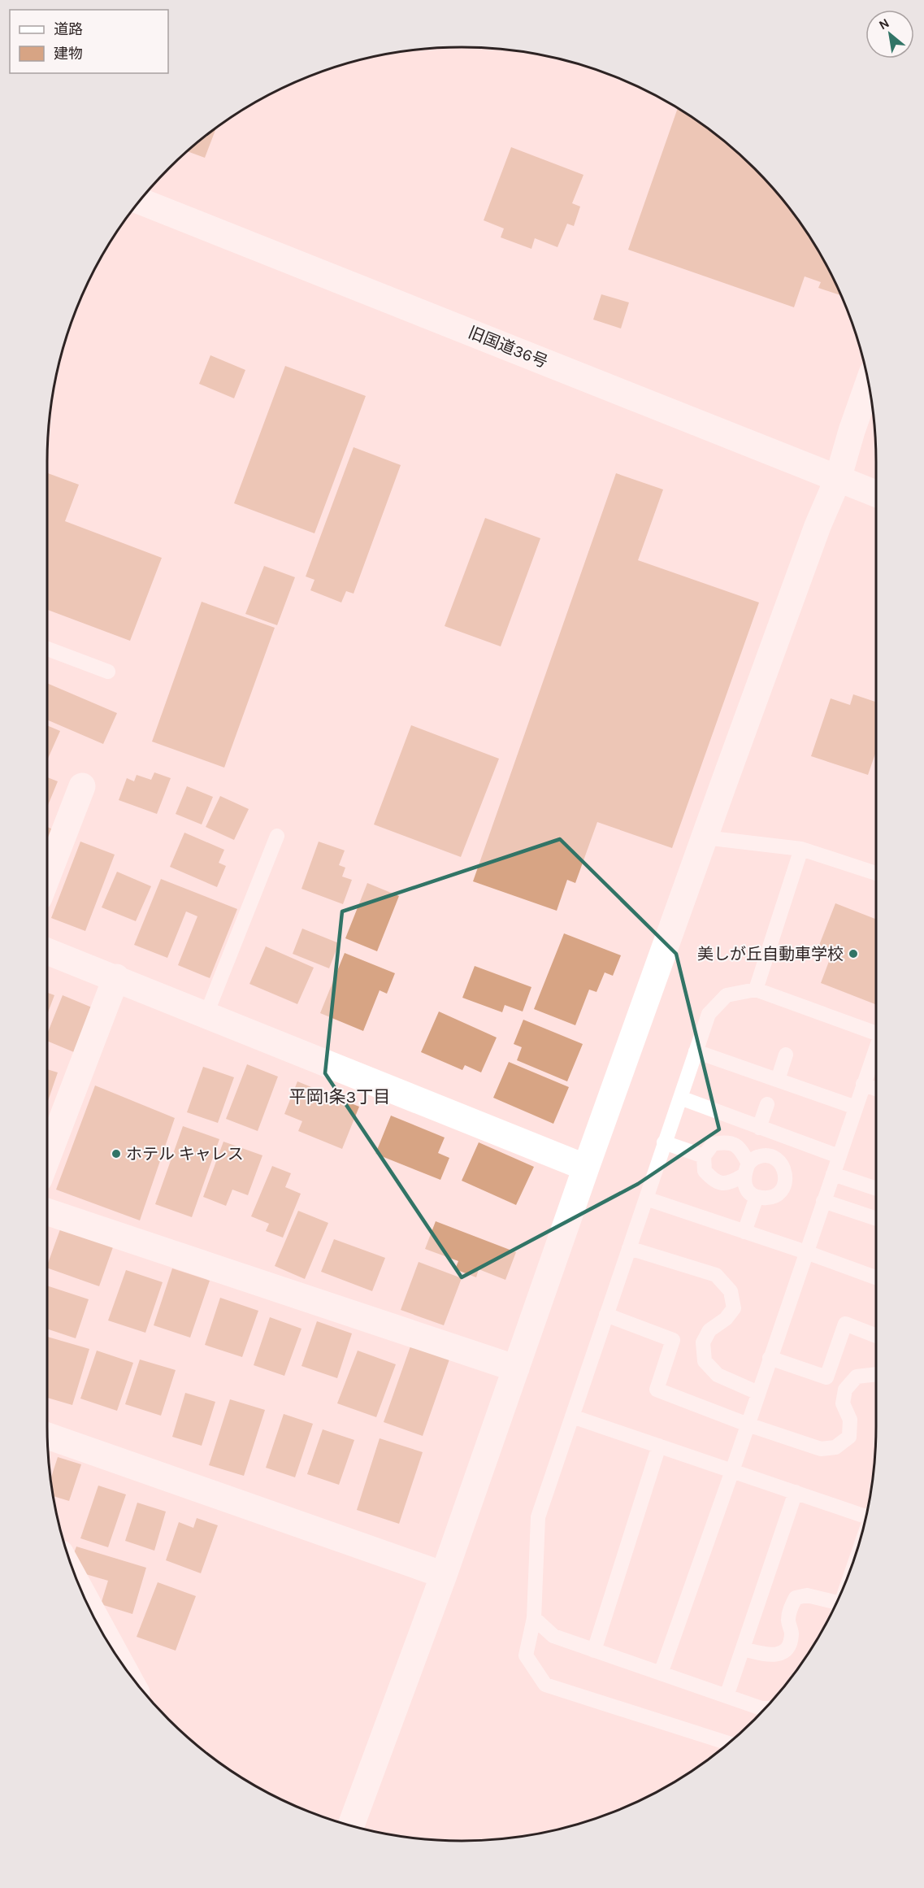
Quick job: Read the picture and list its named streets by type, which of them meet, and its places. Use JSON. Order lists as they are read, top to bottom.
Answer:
{
  "streets": {
    "street": ["旧国道36号"]
  },
  "districts": ["平岡1条3丁目"],
  "places": ["美しが丘自動車学校", "ホテル キャレス"],
  "legend": ["道路", "建物"],
  "north": "top left"
}
